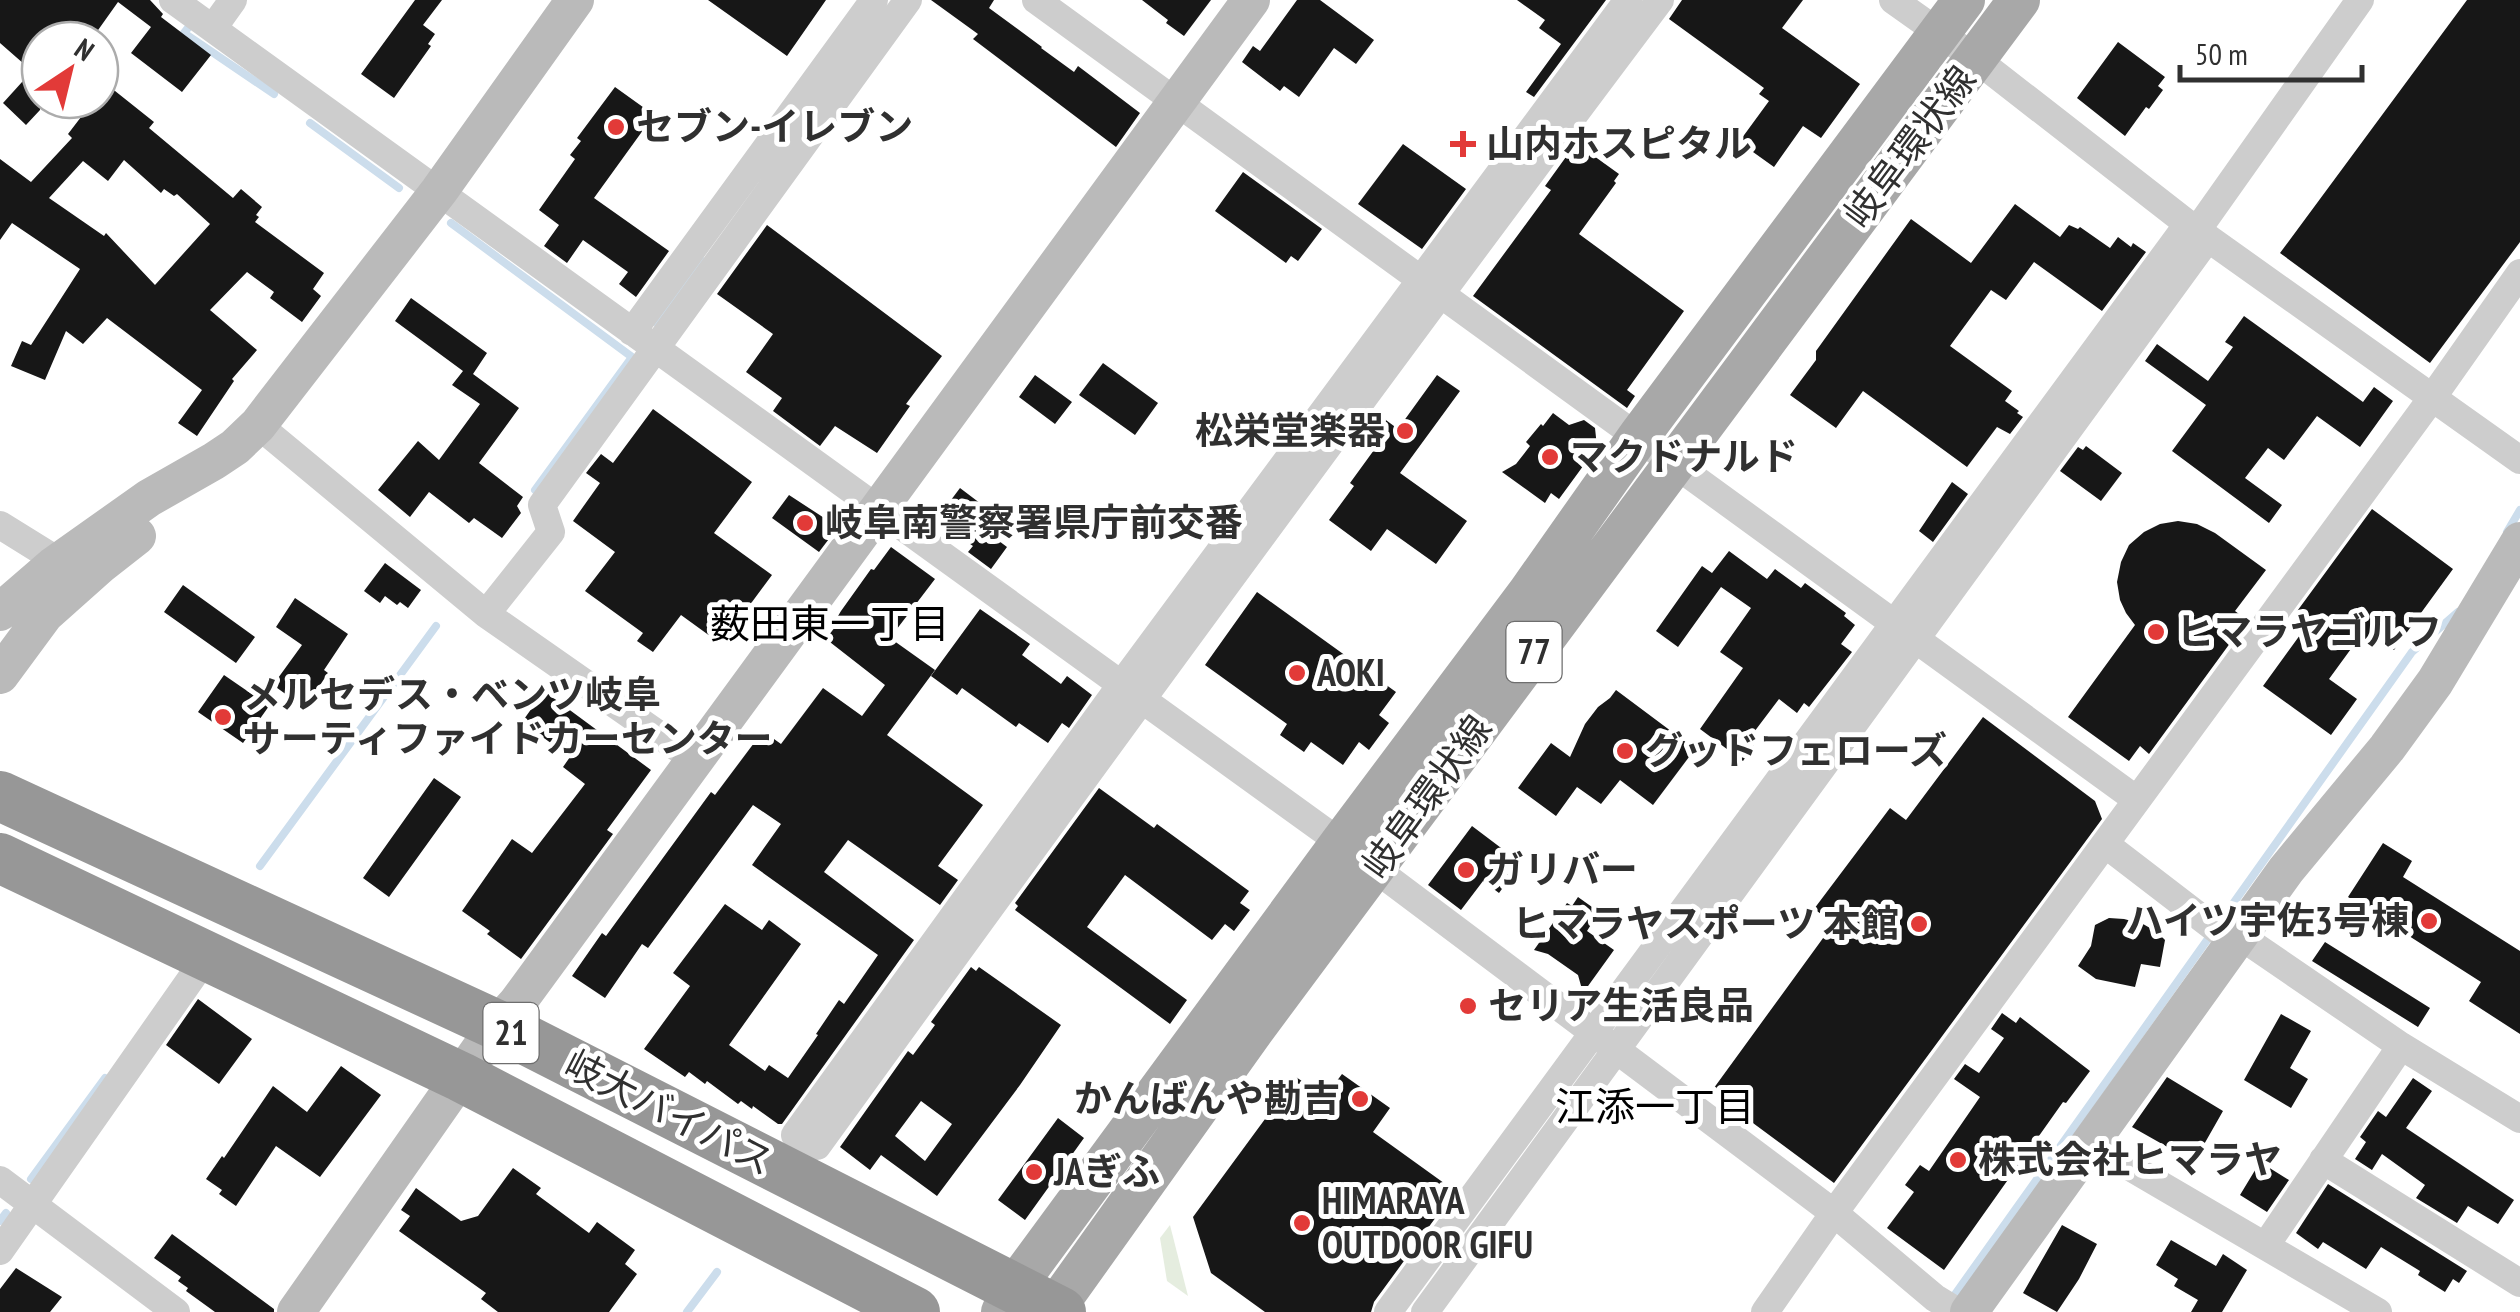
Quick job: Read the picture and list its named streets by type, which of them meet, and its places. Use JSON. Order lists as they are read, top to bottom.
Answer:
{
  "streets": {
    "highway": ["21", "岐大バイパス"],
    "main road": ["岐阜環状線", "77"]
  },
  "crossings": [
    ["岐阜環状線", "岐大バイパス"]
  ],
  "districts": ["薮田東一丁目", "江添一丁目"],
  "places": {
    "other": [
      "セブン-イレブン",
      "松栄堂楽器",
      "マクドナルド",
      "岐阜南警察署県庁前交番",
      "ヒマラヤゴルフ",
      "AOKI",
      "メルセデス・ベンツ岐阜 サーティファイドカーセンター",
      "グッドフェローズ",
      "ガリバー",
      "ハイツ宇佐3号棟",
      "ヒマラヤスポーツ 本館",
      "セリア生活良品",
      "かんばんや勘吉",
      "株式会社ヒマラヤ",
      "JAぎふ",
      "HIMARAYA OUTDOOR GIFU"
    ],
    "health": ["山内ホスピタル"]
  },
  "scale_bar": "50 m",
  "north": "top right"
}
